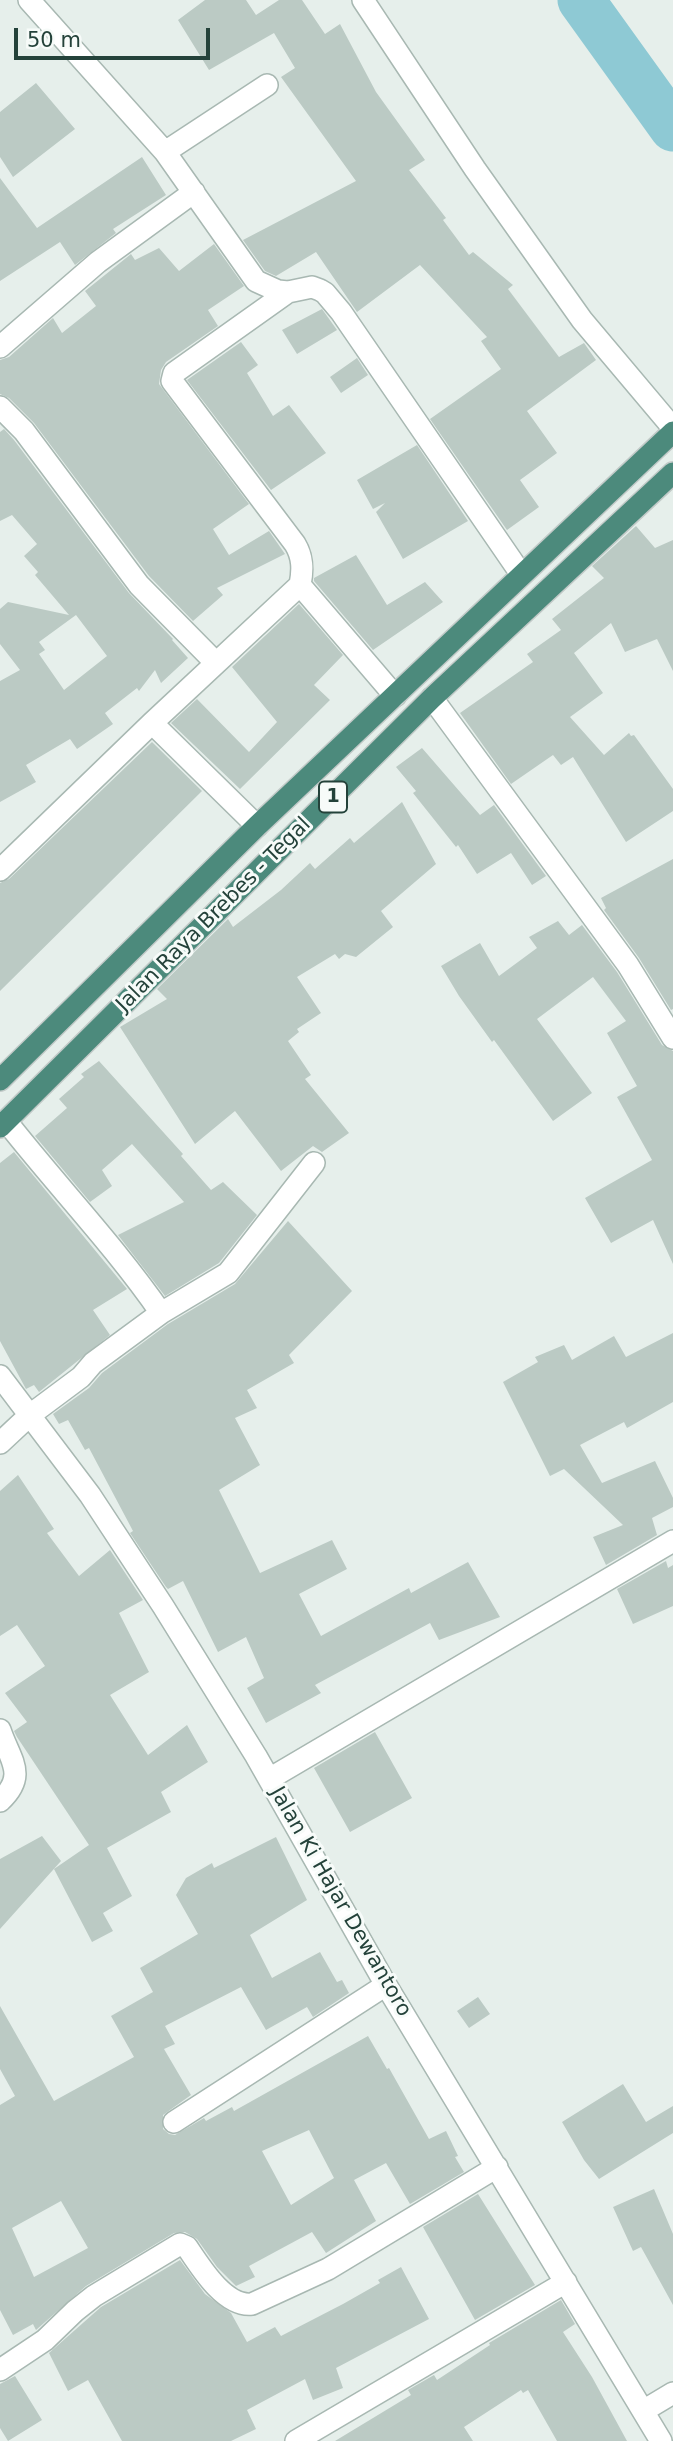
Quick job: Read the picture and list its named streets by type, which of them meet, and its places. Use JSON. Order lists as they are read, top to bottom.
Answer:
{
  "streets": {
    "highway": ["1", "Jalan Raya Brebes - Tegal"],
    "street": ["Jalan Ki Hajar Dewantoro"]
  },
  "scale_bar": "50 m"
}
